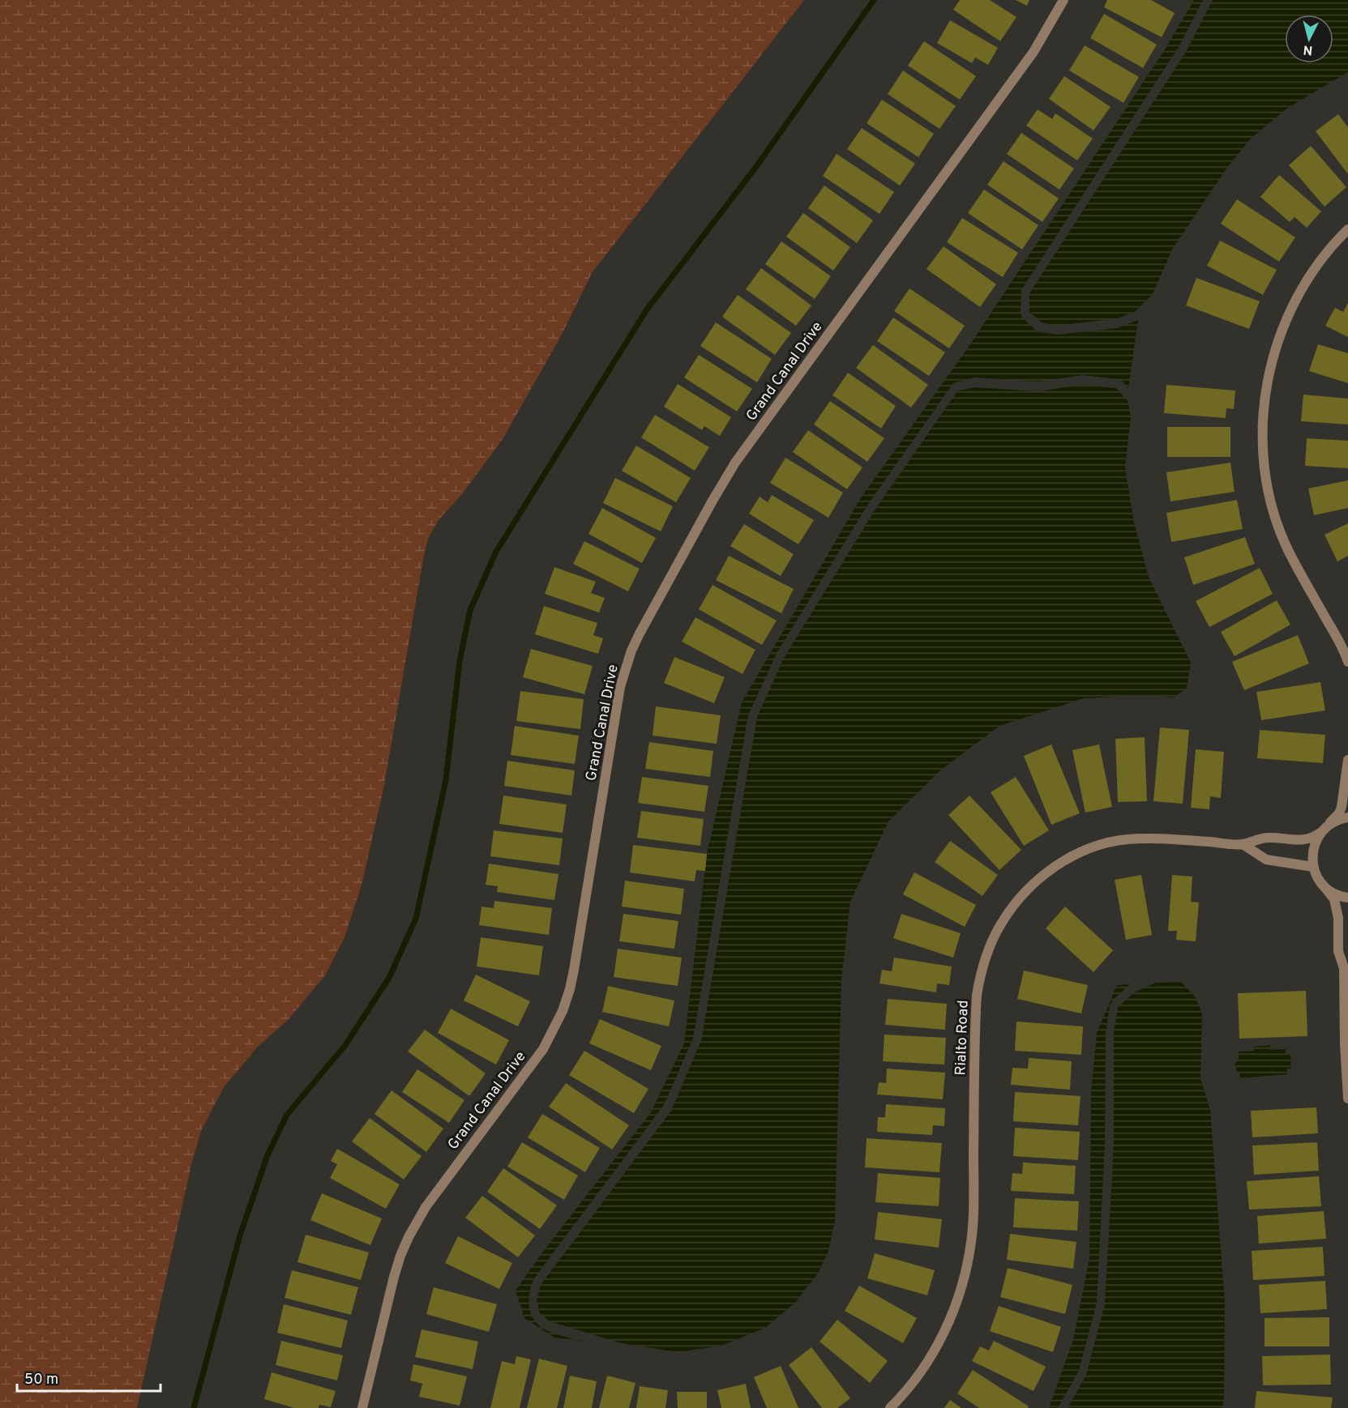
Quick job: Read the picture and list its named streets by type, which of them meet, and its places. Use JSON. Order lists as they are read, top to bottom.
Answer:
{
  "streets": {
    "street": ["Grand Canal Drive", "Rialto Road"]
  },
  "scale_bar": "50 m",
  "north": "bottom"
}
